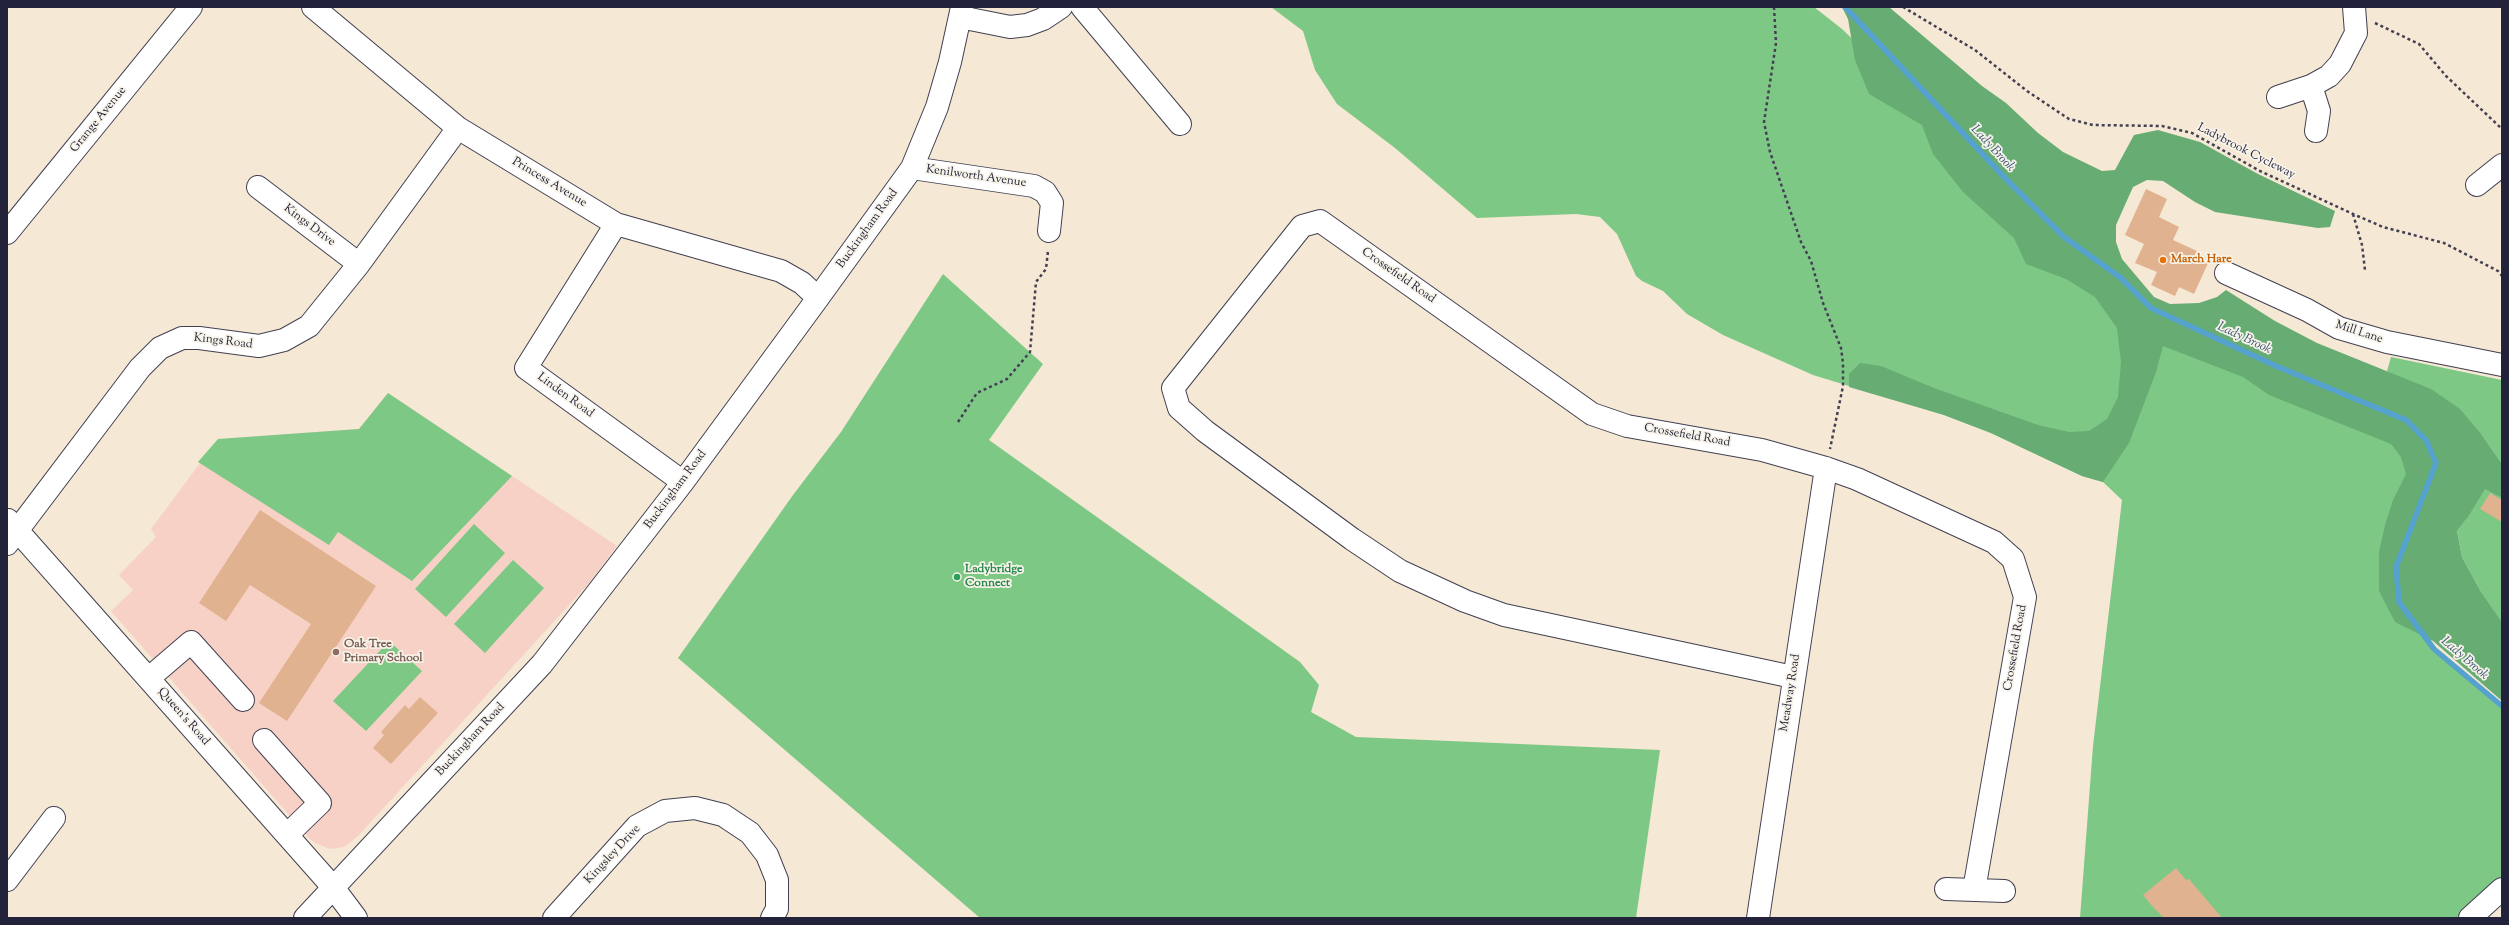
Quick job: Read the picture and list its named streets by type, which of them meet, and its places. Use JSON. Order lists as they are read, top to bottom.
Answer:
{
  "streets": {
    "street": [
      "Grange Avenue",
      "Kenilworth Avenue",
      "Princess Avenue",
      "Kings Drive",
      "Buckingham Road",
      "Crossefield Road",
      "Mill Lane",
      "Kings Road",
      "Linden Road",
      "Meadway Road",
      "Queen's Road",
      "Kingsley Drive"
    ],
    "path": ["Ladybrook Cycleway"]
  },
  "crossings": [
    ["Kenilworth Avenue", "Buckingham Road"],
    ["Princess Avenue", "Buckingham Road"],
    ["Princess Avenue", "Kings Road"],
    ["Princess Avenue", "Linden Road"],
    ["Kings Drive", "Kings Road"],
    ["Buckingham Road", "Linden Road"],
    ["Buckingham Road", "Queen's Road"],
    ["Crossefield Road", "Meadway Road"],
    ["Kings Road", "Queen's Road"]
  ],
  "water": ["Lady Brook"],
  "places": ["March Hare", "Ladybridge Connect", "Oak Tree Primary School"]
}
